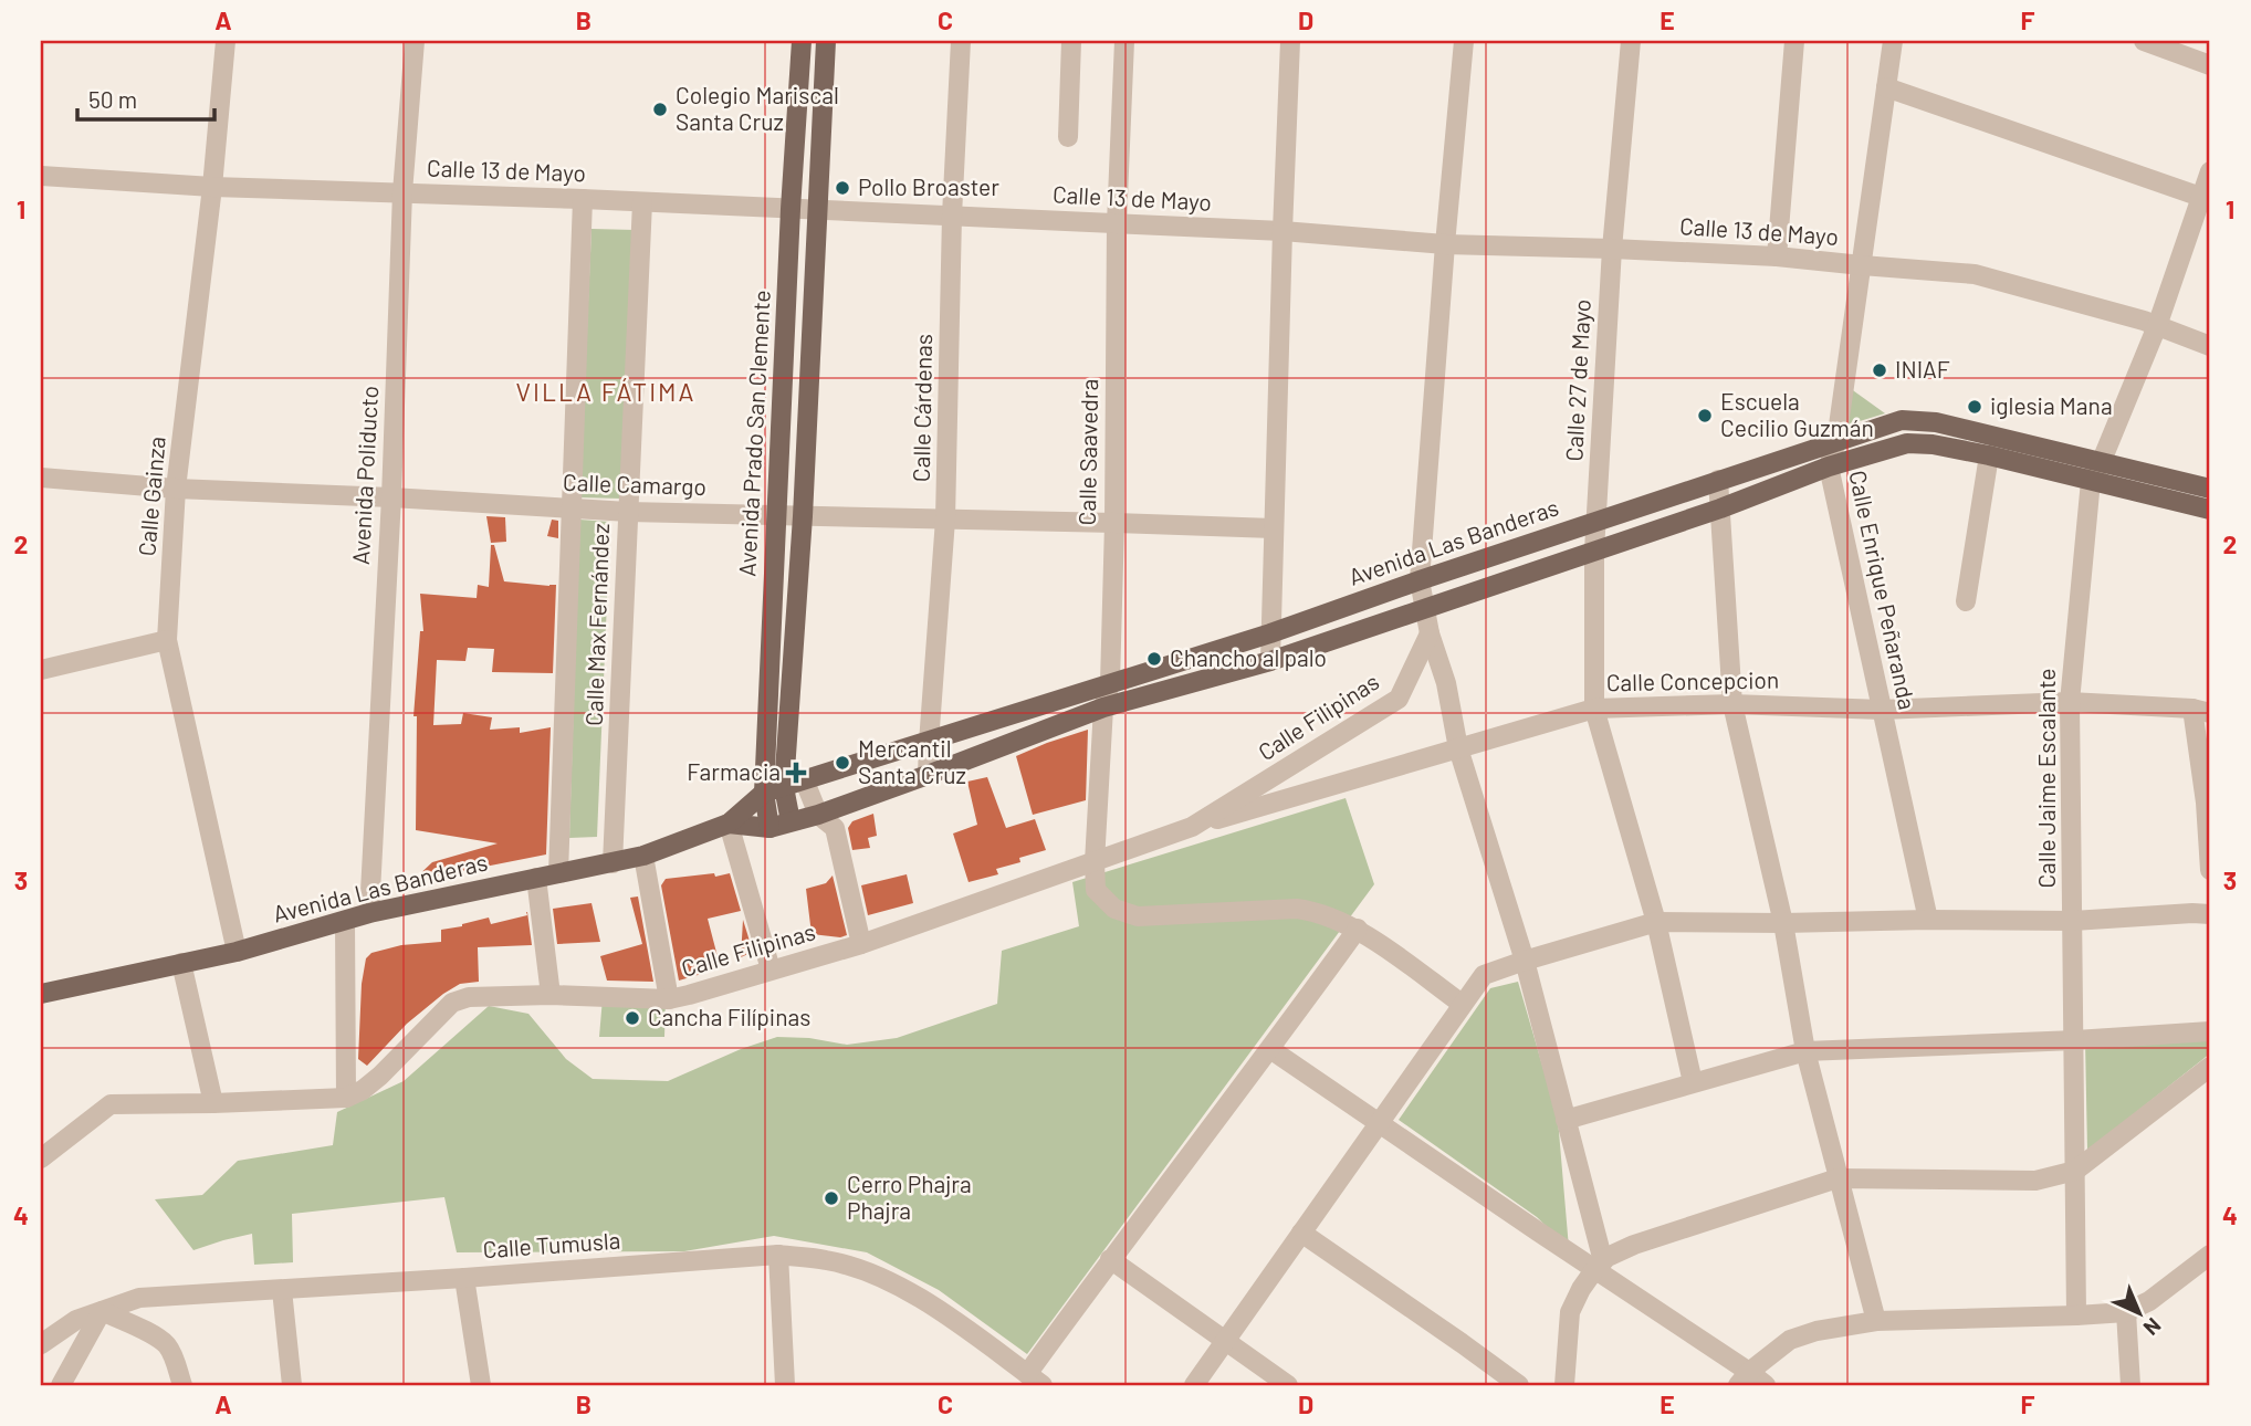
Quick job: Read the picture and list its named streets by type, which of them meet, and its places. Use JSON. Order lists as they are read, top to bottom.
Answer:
{
  "streets": {
    "main road": ["Avenida Prado San Clemente", "Avenida Las Banderas"],
    "street": [
      "Calle 13 de Mayo",
      "Calle 27 de Mayo",
      "Calle Cárdenas",
      "Calle Saavedra",
      "Avenida Poliducto",
      "Calle Camargo",
      "Calle Gainza",
      "Calle Enrique Peñaranda",
      "Calle Max Fernández",
      "Calle Concepcion",
      "Calle Filipinas",
      "Calle Jaime Escalante",
      "Calle Tumusla"
    ]
  },
  "crossings": [
    ["Calle 13 de Mayo", "Calle 27 de Mayo"],
    ["Calle 13 de Mayo", "Calle Cárdenas"],
    ["Calle 13 de Mayo", "Avenida Prado San Clemente"],
    ["Calle 13 de Mayo", "Calle Saavedra"],
    ["Calle 13 de Mayo", "Avenida Poliducto"],
    ["Calle 13 de Mayo", "Calle Gainza"],
    ["Calle 13 de Mayo", "Calle Enrique Peñaranda"],
    ["Calle 13 de Mayo", "Calle Max Fernández"],
    ["Calle 13 de Mayo", "Calle Jaime Escalante"],
    ["Calle 27 de Mayo", "Avenida Las Banderas"],
    ["Calle 27 de Mayo", "Calle Concepcion"],
    ["Calle Cárdenas", "Calle Camargo"],
    ["Calle Cárdenas", "Avenida Las Banderas"],
    ["Avenida Prado San Clemente", "Calle Camargo"],
    ["Avenida Prado San Clemente", "Avenida Las Banderas"],
    ["Calle Saavedra", "Calle Camargo"],
    ["Calle Saavedra", "Avenida Las Banderas"],
    ["Calle Saavedra", "Calle Filipinas"],
    ["Avenida Poliducto", "Calle Camargo"],
    ["Avenida Poliducto", "Avenida Las Banderas"],
    ["Calle Camargo", "Calle Gainza"],
    ["Calle Camargo", "Calle Max Fernández"],
    ["Calle Gainza", "Avenida Las Banderas"],
    ["Avenida Las Banderas", "Calle Enrique Peñaranda"],
    ["Avenida Las Banderas", "Calle Max Fernández"],
    ["Avenida Las Banderas", "Calle Jaime Escalante"],
    ["Calle Enrique Peñaranda", "Calle Concepcion"],
    ["Calle Concepcion", "Calle Filipinas"],
    ["Calle Concepcion", "Calle Jaime Escalante"]
  ],
  "districts": ["VILLA FÁTIMA"],
  "places": {
    "other": [
      "Colegio Mariscal Santa Cruz",
      "Pollo Broaster",
      "INIAF",
      "iglesia Mana",
      "Escuela Cecilio Guzmán",
      "Chancho al palo",
      "Mercantil Santa Cruz",
      "Cancha Filípinas",
      "Cerro Phajra Phajra"
    ],
    "health": ["Farmacia"]
  },
  "scale_bar": "50 m",
  "north": "bottom right",
  "grid": {
    "columns": [
      "A",
      "B",
      "C",
      "D",
      "E",
      "F"
    ],
    "rows": [
      "1",
      "2",
      "3",
      "4"
    ]
  }
}
